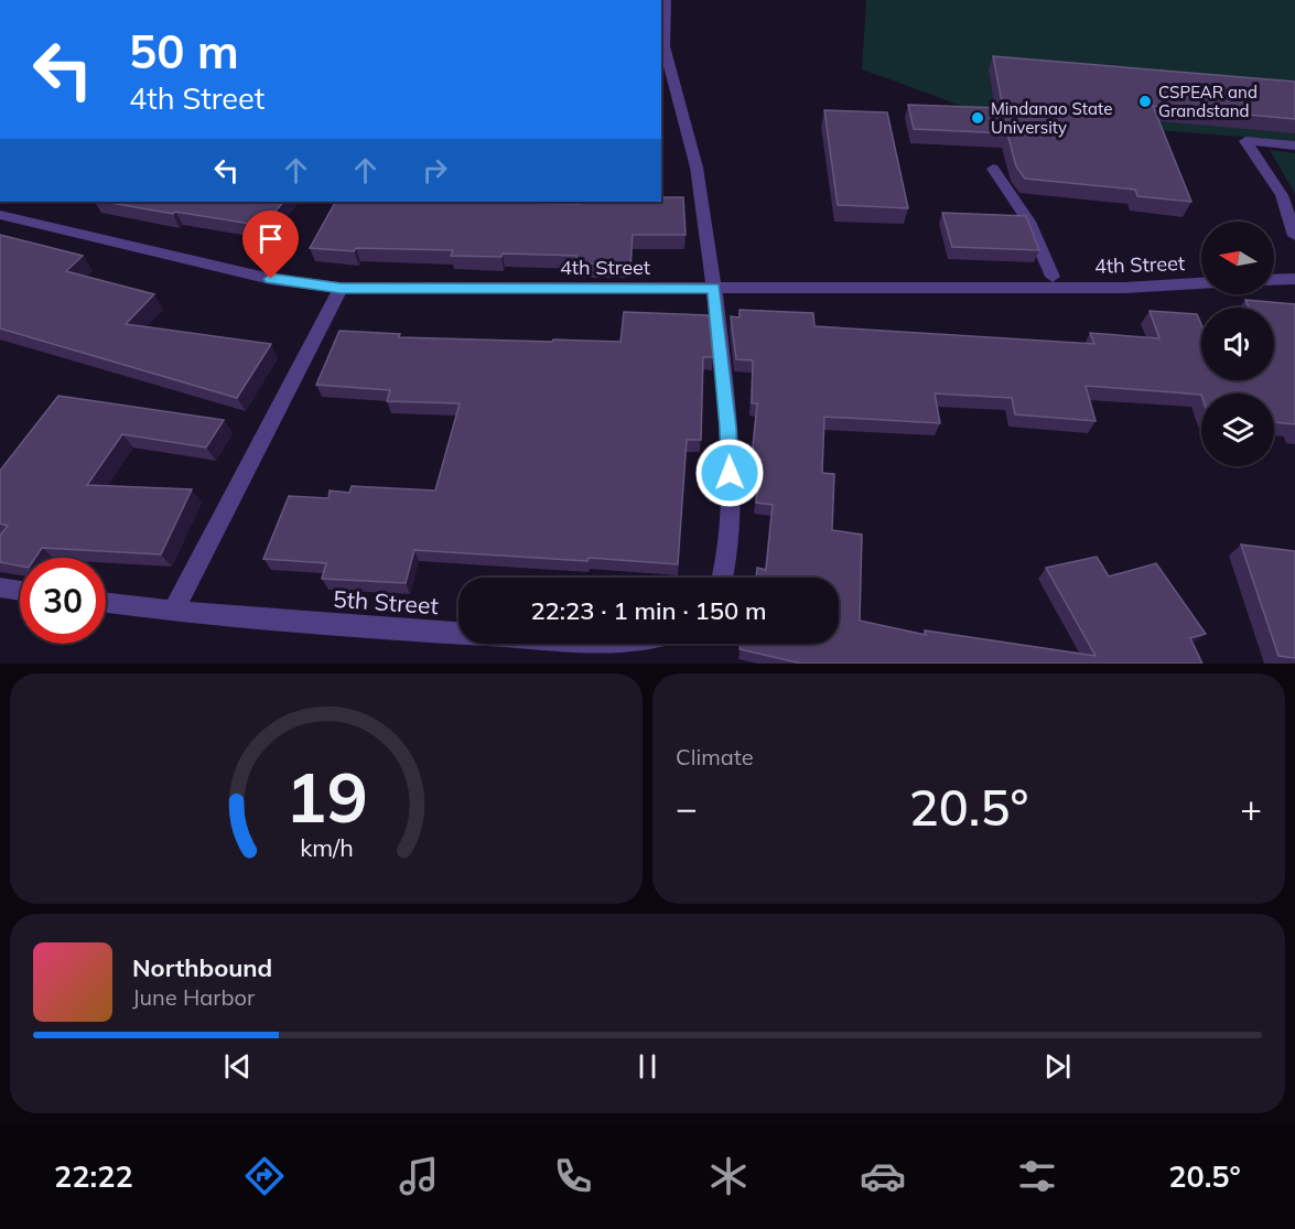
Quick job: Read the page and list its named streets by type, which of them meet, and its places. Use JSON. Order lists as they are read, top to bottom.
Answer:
{
  "streets": {
    "street": ["4th Street", "5th Street"]
  },
  "places": ["CSPEAR and Grandstand", "Mindanao State University"],
  "north": "left",
  "page": {
    "turn": ["50 m", "4th Street"],
    "limit": "30",
    "trip": "22:23 · 1 min · 150 m",
    "tile": "Climate",
    "heat": ["−", "20.5°", "+"],
    "song": ["Northbound", "June Harbor"],
    "tabs": ["22:22", "20.5°"],
    "gauge": ["19", "km/h"]
  }
}
